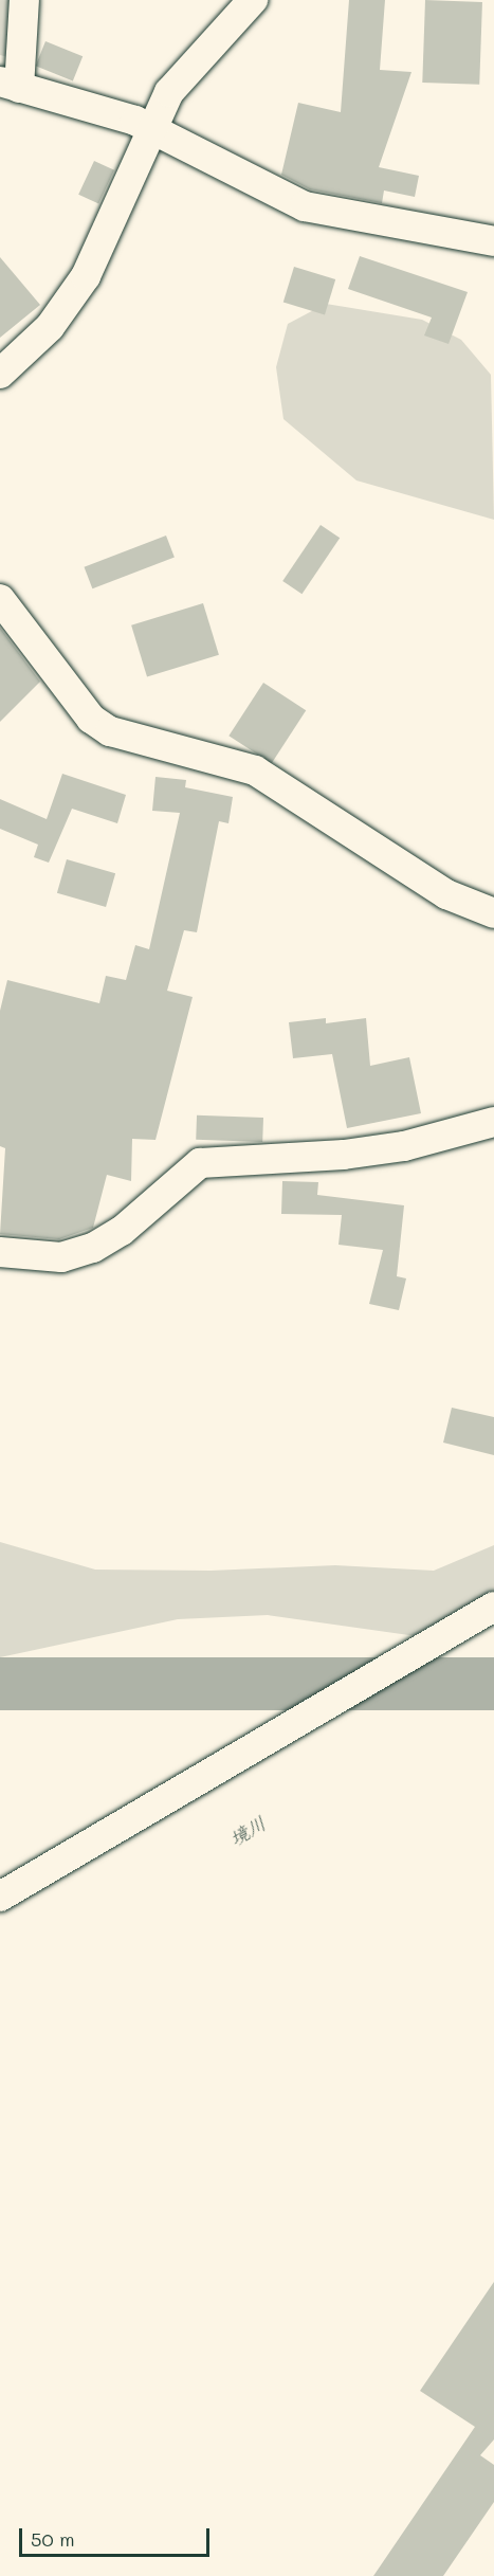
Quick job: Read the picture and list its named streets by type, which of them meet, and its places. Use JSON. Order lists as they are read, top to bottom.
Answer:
{
  "water": ["境川"],
  "scale_bar": "50 m"
}
